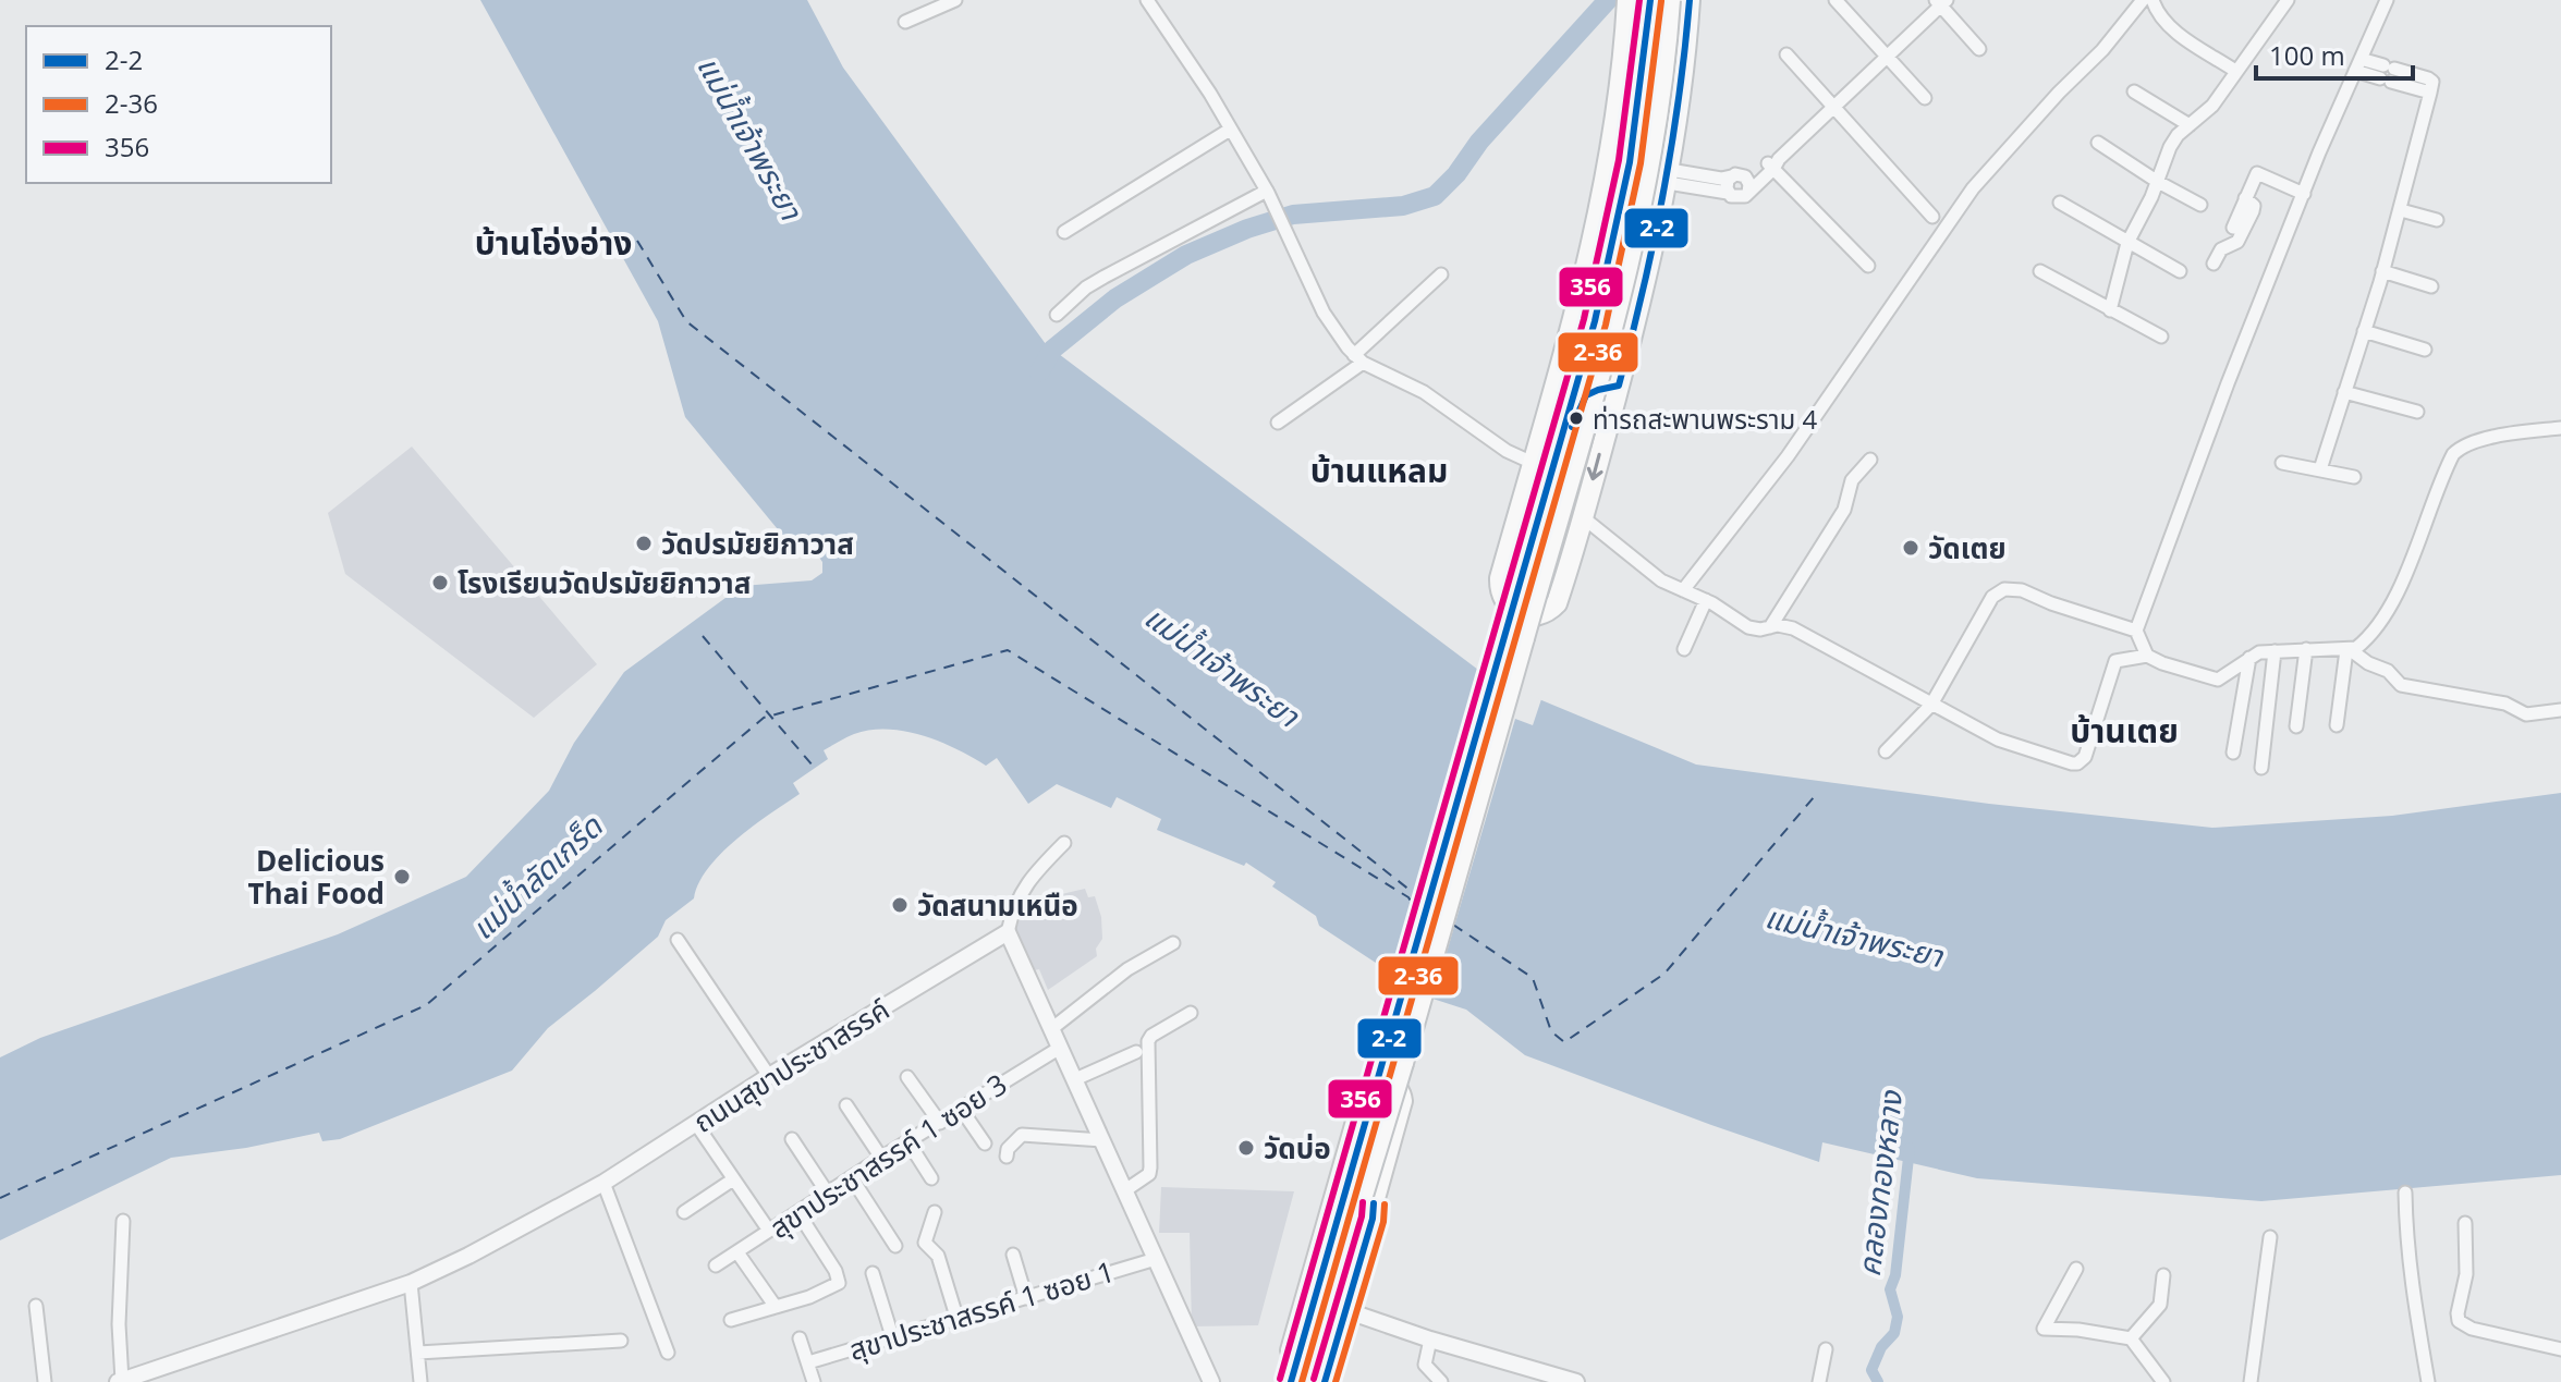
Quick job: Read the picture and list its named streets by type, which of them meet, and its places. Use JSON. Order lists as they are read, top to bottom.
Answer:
{
  "streets": {
    "street": ["ถนนสุขาประชาสรรค์", "สุขาประชาสรรค์ 1 ซอย 3", "สุขาประชาสรรค์ 1 ซอย 1"]
  },
  "districts": ["บ้านโอ่งอ่าง", "บ้านแหลม", "บ้านเตย"],
  "water": ["แม่น้ำเจ้าพระยา", "แม่น้ำลัดเกร็ด", "คลองทองหลาง"],
  "places": [
    "ท่ารถสะพานพระราม 4",
    "วัดปรมัยยิกาวาส",
    "วัดเตย",
    "โรงเรียนวัดปรมัยยิกาวาส",
    "Delicious Thai Food",
    "วัดสนามเหนือ",
    "วัดบ่อ"
  ],
  "lines": ["transit line 2-2", "transit line 356", "transit line 2-36"],
  "legend": ["2-2", "2-36", "356"],
  "scale_bar": "100 m"
}
